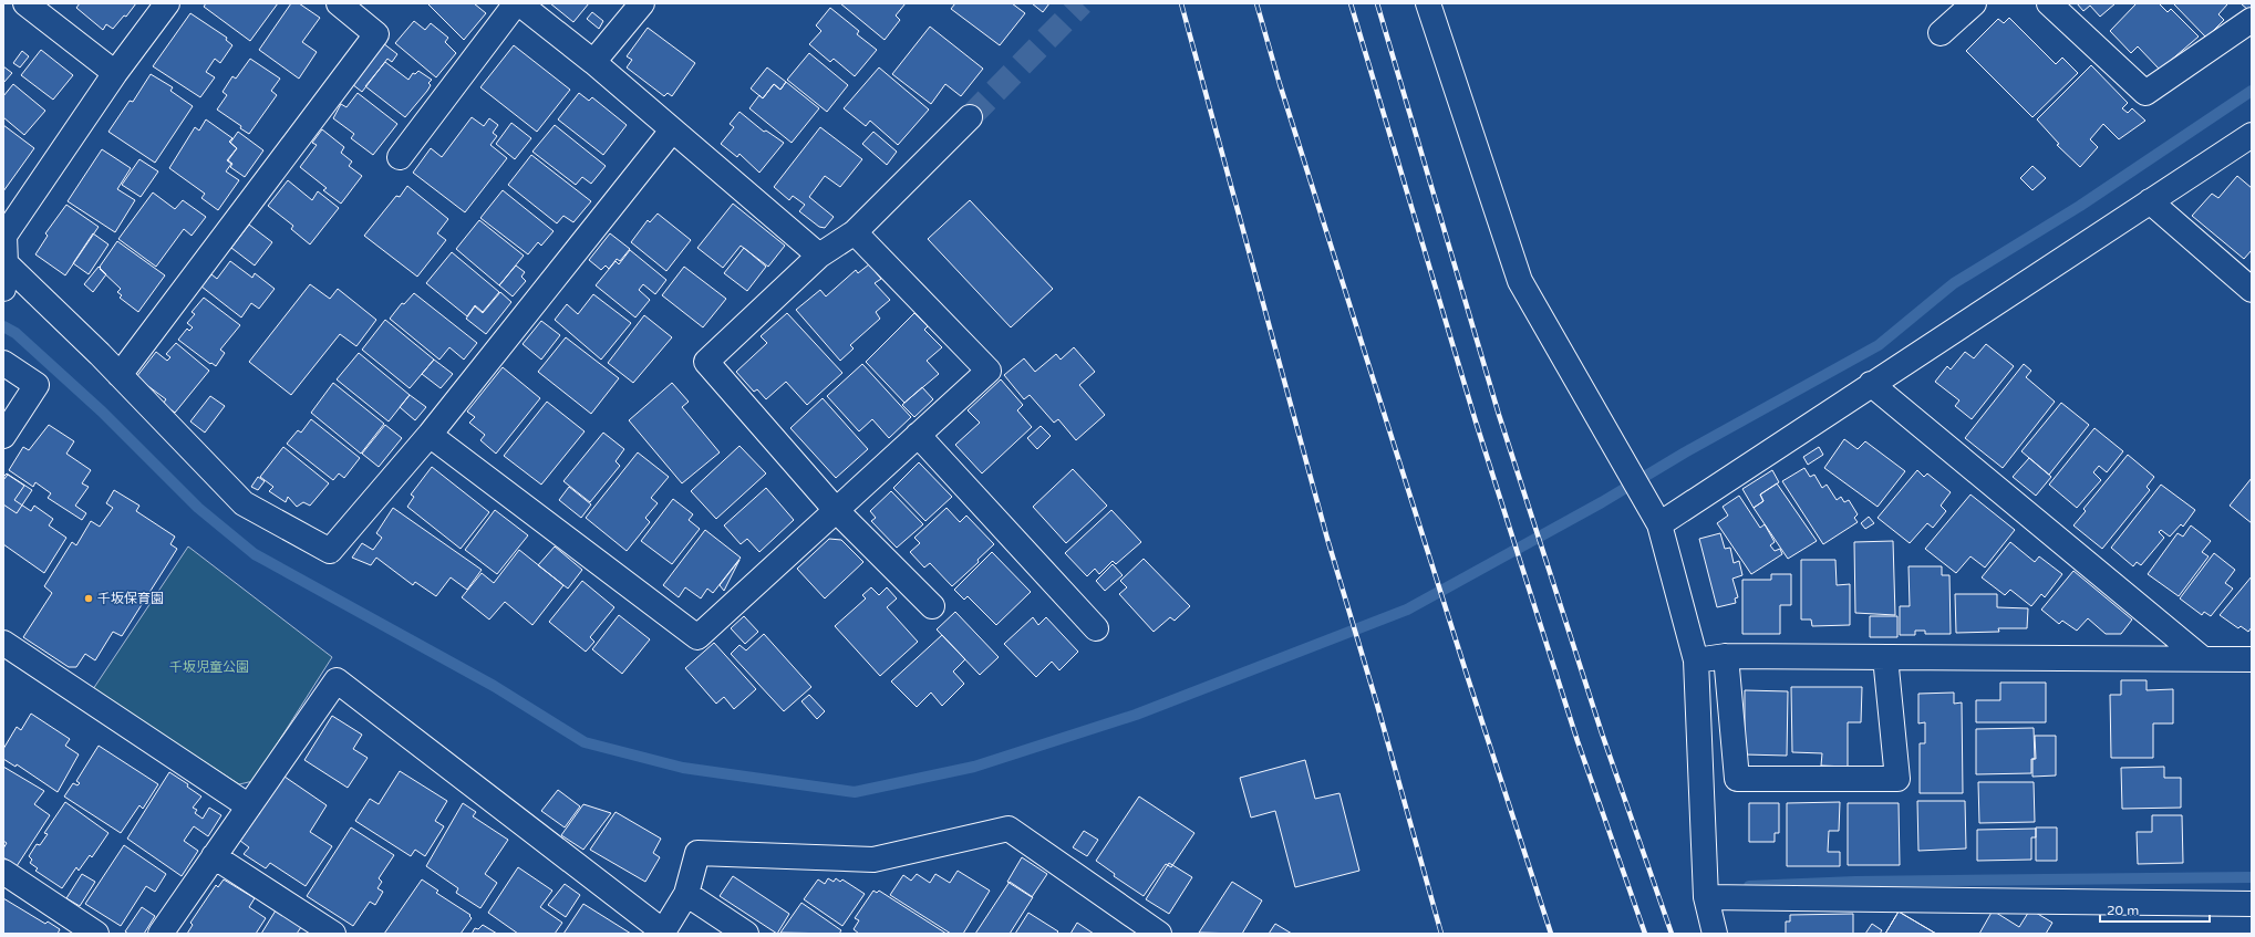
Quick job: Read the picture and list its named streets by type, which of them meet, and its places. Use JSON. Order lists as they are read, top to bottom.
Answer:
{
  "parks": ["千坂児童公園"],
  "places": ["千坂保育園"],
  "scale_bar": "20 m"
}
